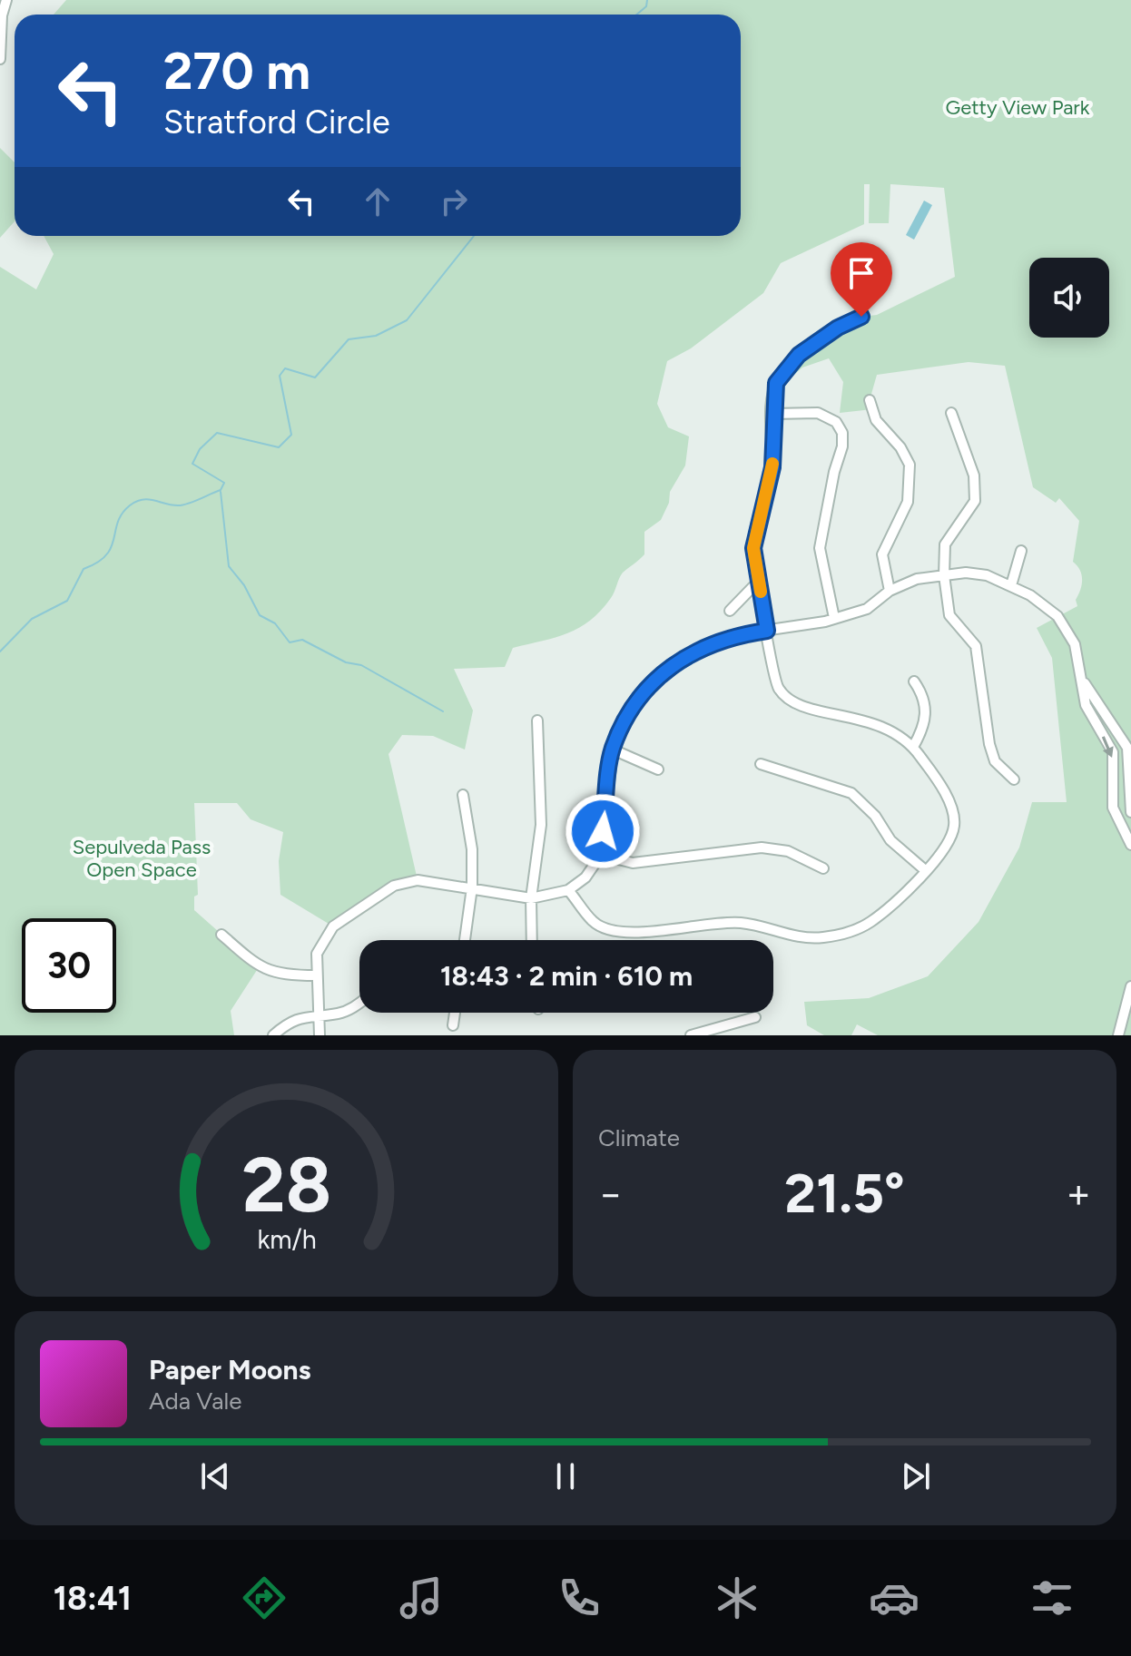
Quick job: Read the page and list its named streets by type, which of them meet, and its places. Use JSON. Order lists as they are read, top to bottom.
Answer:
{
  "parks": ["Getty View Park", "Sepulveda Pass Open Space"],
  "page": {
    "turn": ["270 m", "Stratford Circle"],
    "limit": "30",
    "trip": "18:43 · 2 min · 610 m",
    "tile": "Climate",
    "heat": ["−", "21.5°", "+"],
    "song": ["Paper Moons", "Ada Vale"],
    "tabs": "18:41",
    "gauge": ["28", "km/h"]
  }
}
